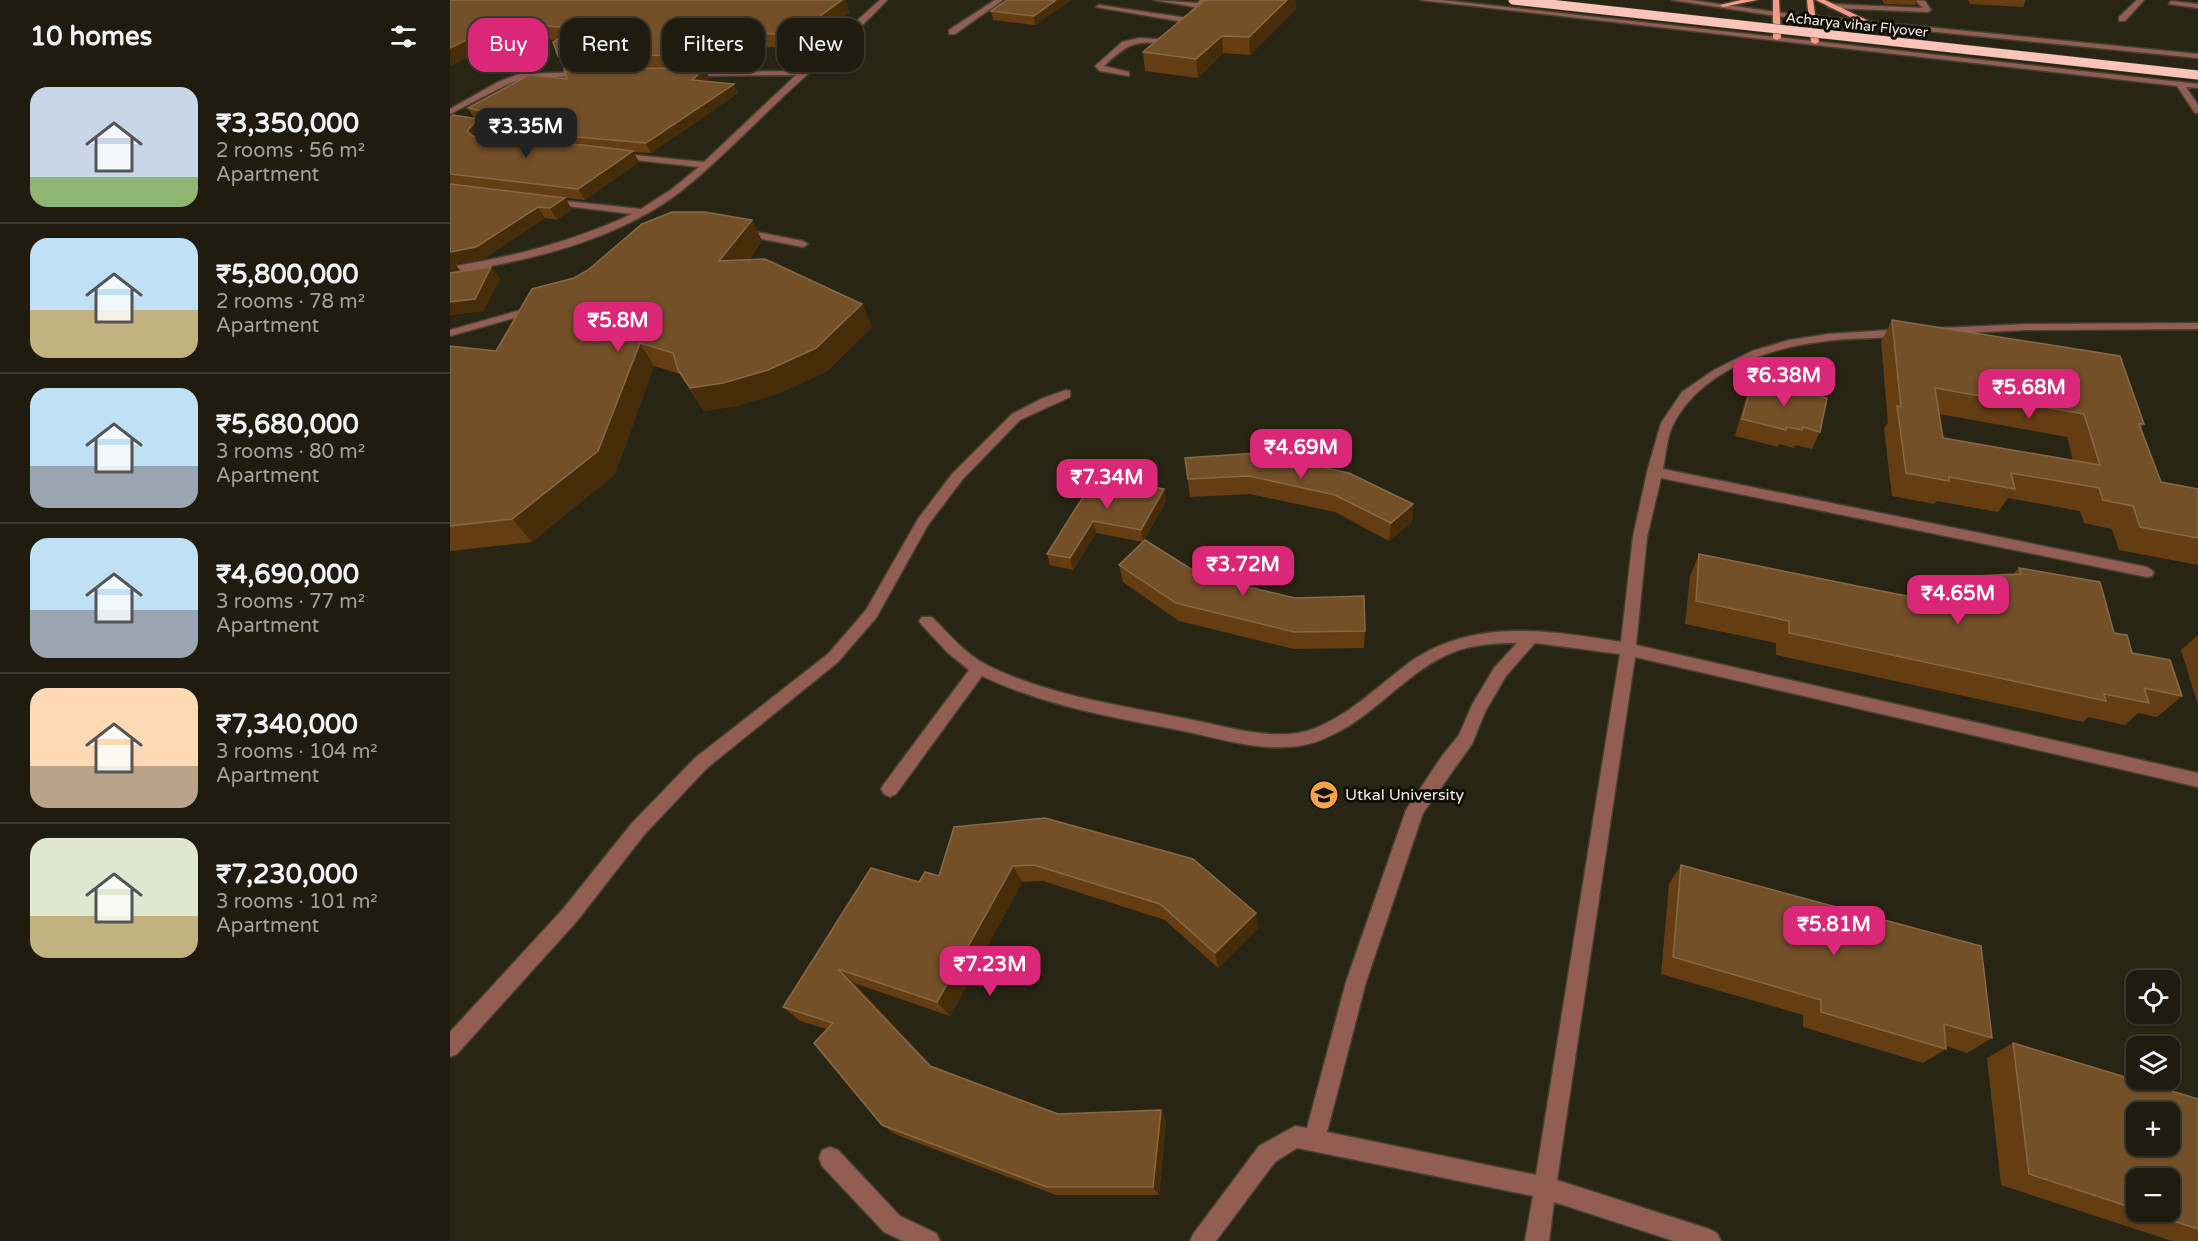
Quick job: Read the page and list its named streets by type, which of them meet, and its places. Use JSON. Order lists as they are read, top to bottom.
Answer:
{
  "streets": {
    "highway": ["Acharya vihar Flyover"]
  },
  "places": {
    "school or university": ["Utkal University"]
  },
  "page": {
    "heading": "10 homes",
    "chip": [
      "Buy",
      "Rent",
      "Filters",
      "New"
    ],
    "list": [
      {
        "name": "₹3,350,000",
        "note": "2 rooms · 56 m² · Apartment"
      },
      {
        "name": "₹5,800,000",
        "note": "2 rooms · 78 m² · Apartment"
      },
      {
        "name": "₹5,680,000",
        "note": "3 rooms · 80 m² · Apartment"
      },
      {
        "name": "₹4,690,000",
        "note": "3 rooms · 77 m² · Apartment"
      },
      {
        "name": "₹7,340,000",
        "note": "3 rooms · 104 m² · Apartment"
      },
      {
        "name": "₹7,230,000",
        "note": "3 rooms · 101 m² · Apartment"
      }
    ],
    "price": [
      "₹3.35M",
      "₹5.8M",
      "₹6.38M",
      "₹5.68M",
      "₹4.69M",
      "₹7.34M",
      "₹3.72M",
      "₹4.65M",
      "₹5.81M",
      "₹7.23M"
    ],
    "map_buttons": ["+", "−"]
  }
}
